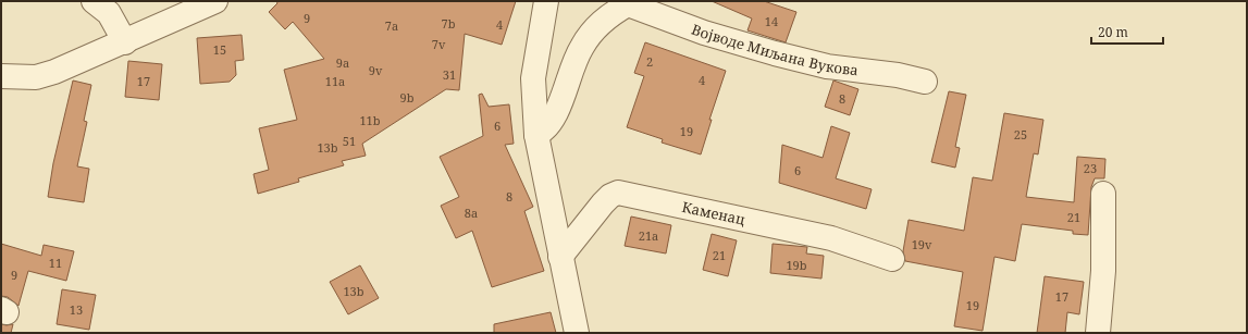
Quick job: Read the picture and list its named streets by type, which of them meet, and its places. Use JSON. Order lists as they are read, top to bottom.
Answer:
{
  "streets": {
    "street": ["Војводе Миљана Вукова", "Каменац"]
  },
  "house_numbers": [
    "9",
    "14",
    "7b",
    "4",
    "7a",
    "7v",
    "15",
    "2",
    "9a",
    "9v",
    "31",
    "4",
    "17",
    "11a",
    "9b",
    "8",
    "11b",
    "6",
    "19",
    "25",
    "51",
    "13b",
    "23",
    "6",
    "8",
    "8a",
    "21",
    "21a",
    "19v",
    "21",
    "11",
    "19b",
    "9",
    "13b",
    "17",
    "19",
    "13"
  ],
  "scale_bar": "20 m"
}
